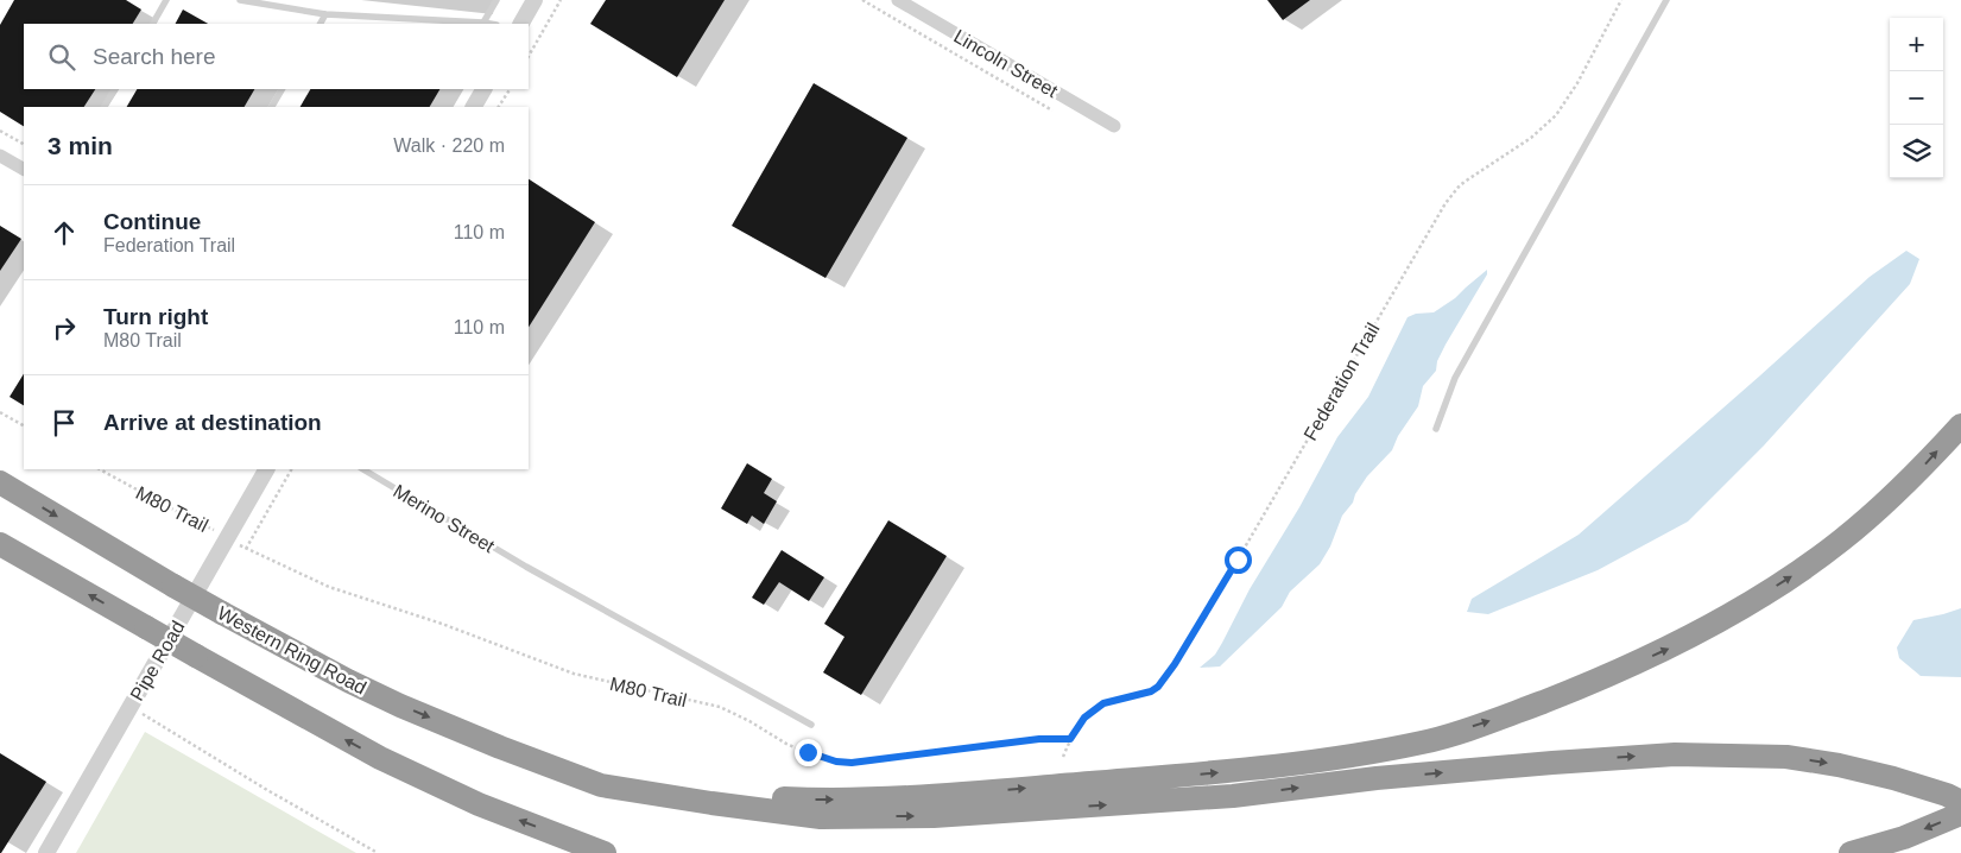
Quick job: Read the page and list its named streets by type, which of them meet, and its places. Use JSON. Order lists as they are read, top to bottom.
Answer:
{
  "streets": {
    "highway": ["Western Ring Road"],
    "street": ["Lincoln Street", "Pipe Road"],
    "lane": ["Merino Street"],
    "path": ["Federation Trail", "M80 Trail"]
  },
  "crossings": [
    ["Federation Trail", "M80 Trail"]
  ],
  "page": {
    "map_buttons": ["+", "−"],
    "search": "Search here",
    "heading": ["3 min", "Walk · 220 m"],
    "list": [
      ["Continue", "Federation Trail", "110 m"],
      ["Turn right", "M80 Trail", "110 m"],
      "Arrive at destination"
    ]
  }
}
